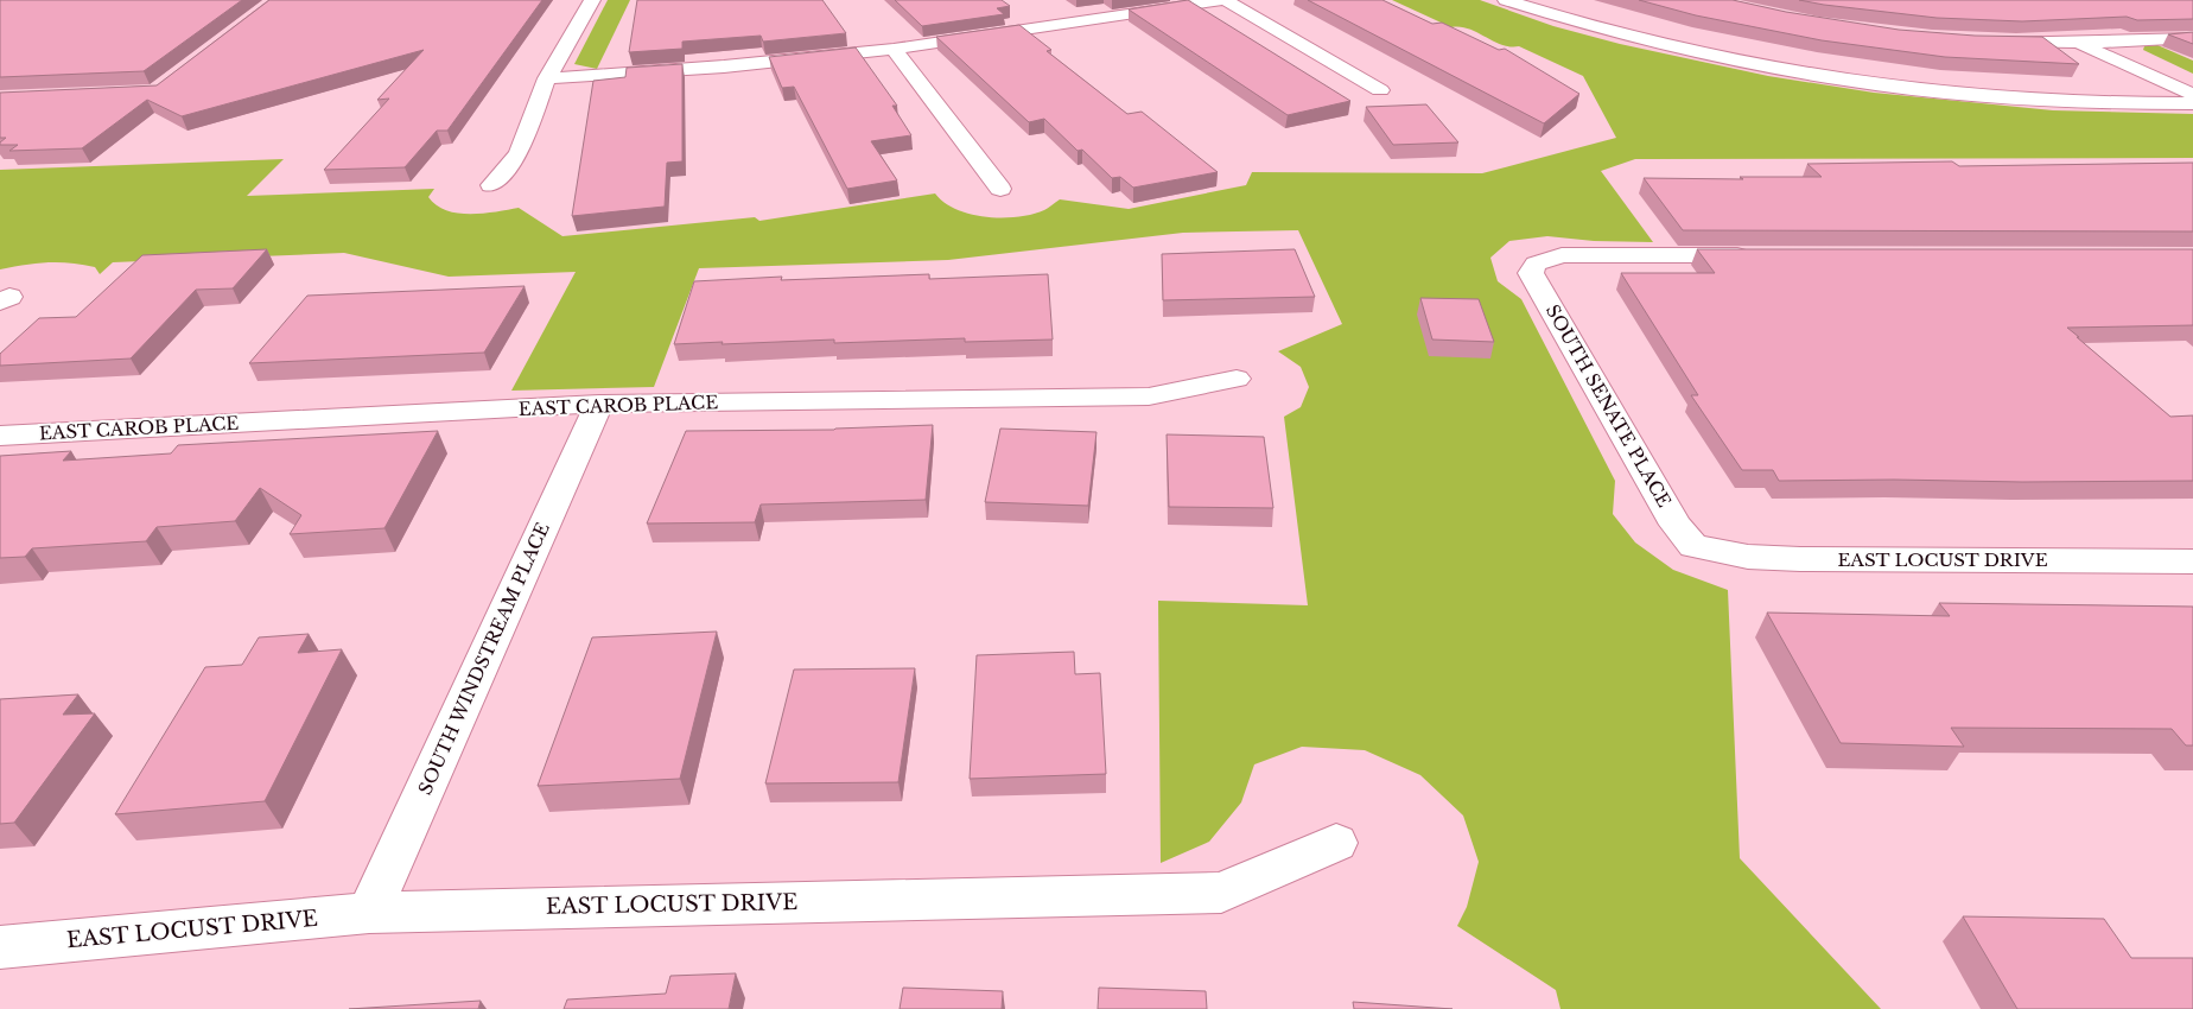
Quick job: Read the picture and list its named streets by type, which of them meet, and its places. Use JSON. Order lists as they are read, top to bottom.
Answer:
{
  "streets": {
    "street": [
      "EAST CAROB PLACE",
      "SOUTH SENATE PLACE",
      "EAST LOCUST DRIVE",
      "SOUTH WINDSTREAM PLACE"
    ]
  },
  "crossings": [
    ["EAST CAROB PLACE", "SOUTH WINDSTREAM PLACE"],
    ["SOUTH SENATE PLACE", "EAST LOCUST DRIVE"],
    ["EAST LOCUST DRIVE", "SOUTH WINDSTREAM PLACE"]
  ]
}
